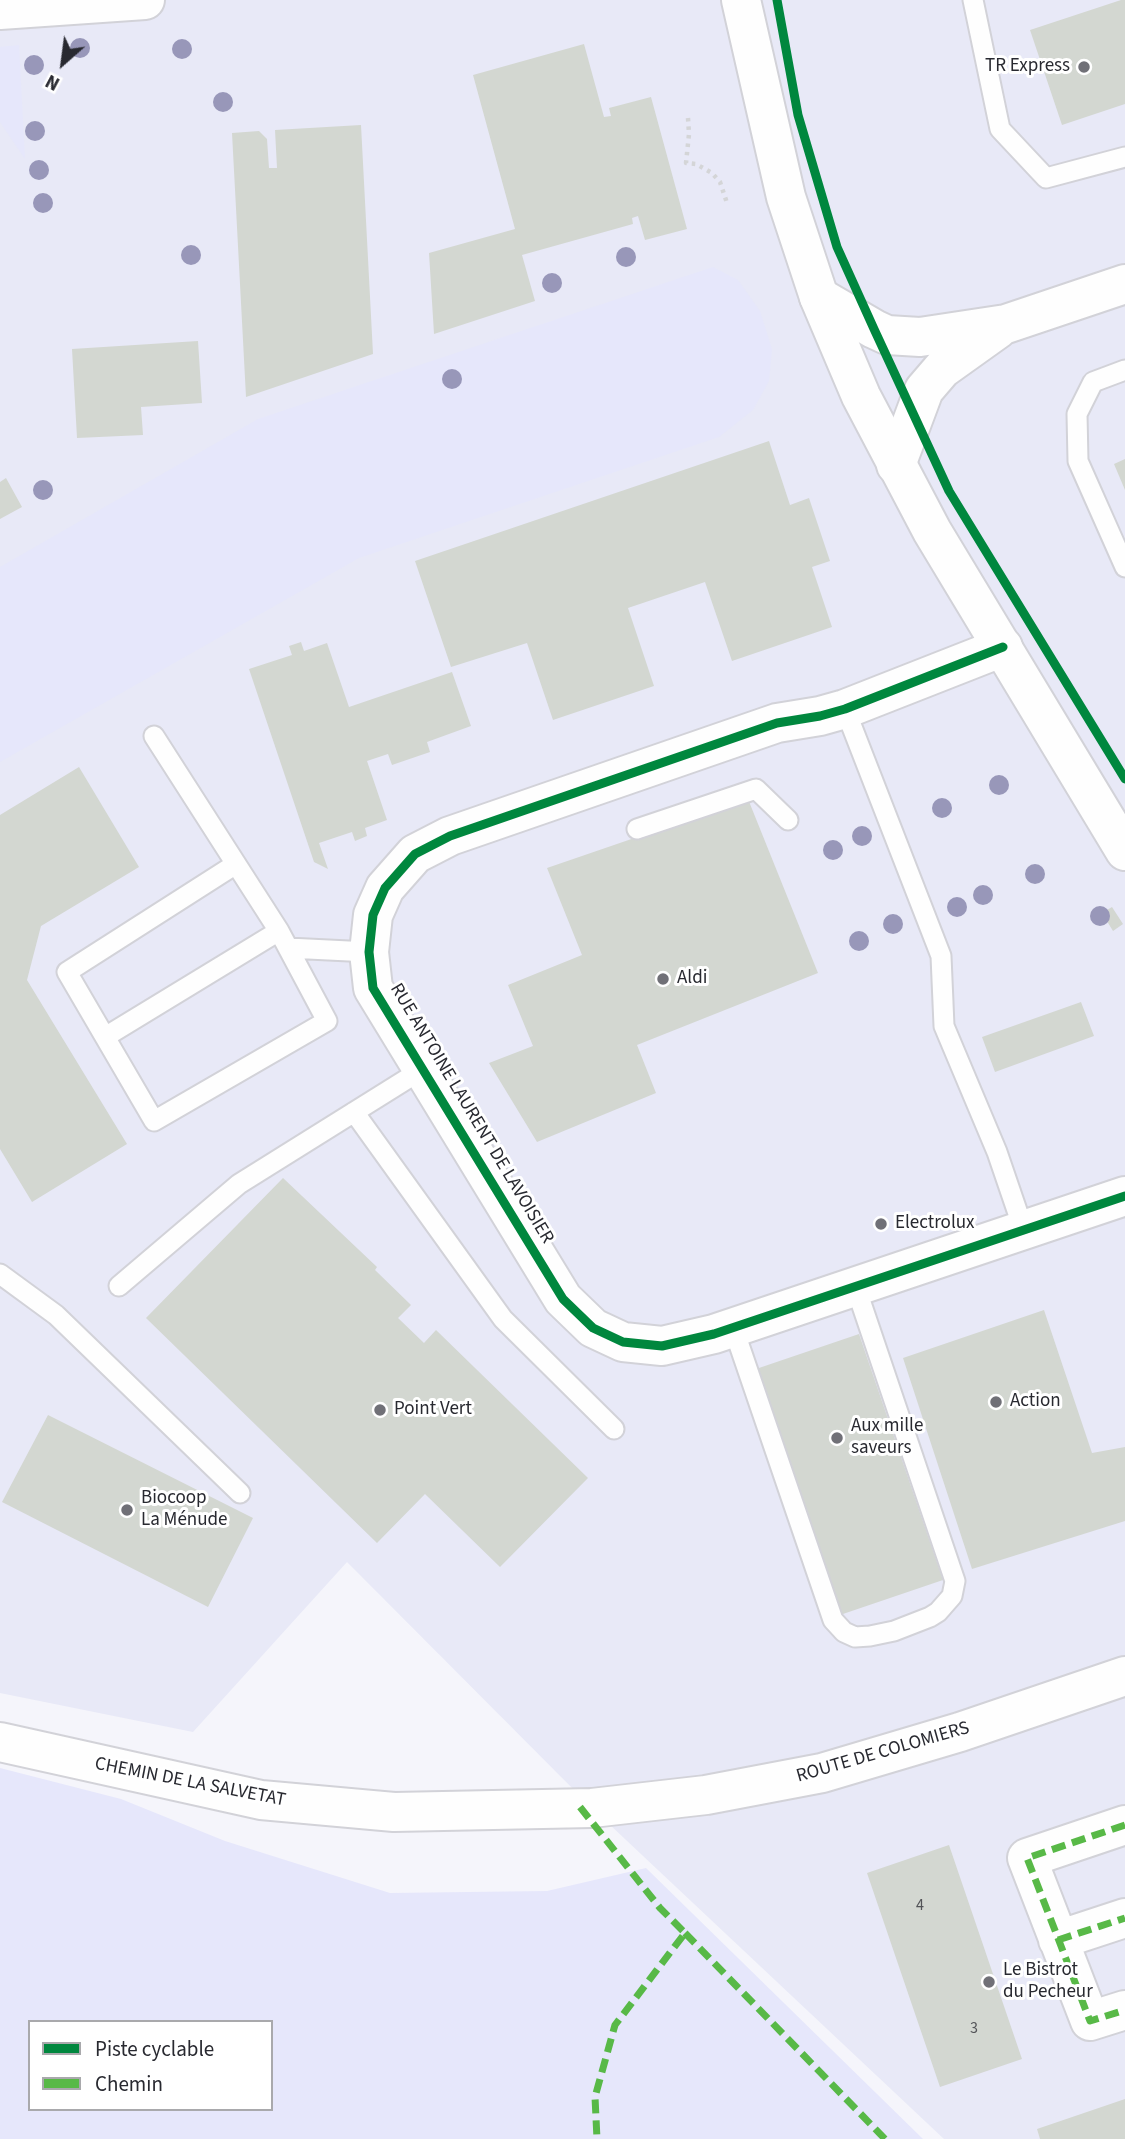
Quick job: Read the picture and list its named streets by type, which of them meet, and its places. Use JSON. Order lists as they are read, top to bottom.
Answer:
{
  "streets": {
    "street": ["RUE ANTOINE LAURENT DE LAVOISIER", "ROUTE DE COLOMIERS", "CHEMIN DE LA SALVETAT"]
  },
  "crossings": [
    ["ROUTE DE COLOMIERS", "CHEMIN DE LA SALVETAT"]
  ],
  "places": [
    "TR Express",
    "Aldi",
    "Electrolux",
    "Action",
    "Point Vert",
    "Aux mille saveurs",
    "Biocoop La Ménude",
    "Le Bistrot du Pecheur"
  ],
  "house_numbers": ["4", "3"],
  "legend": ["Piste cyclable", "Chemin"],
  "north": "bottom left"
}
